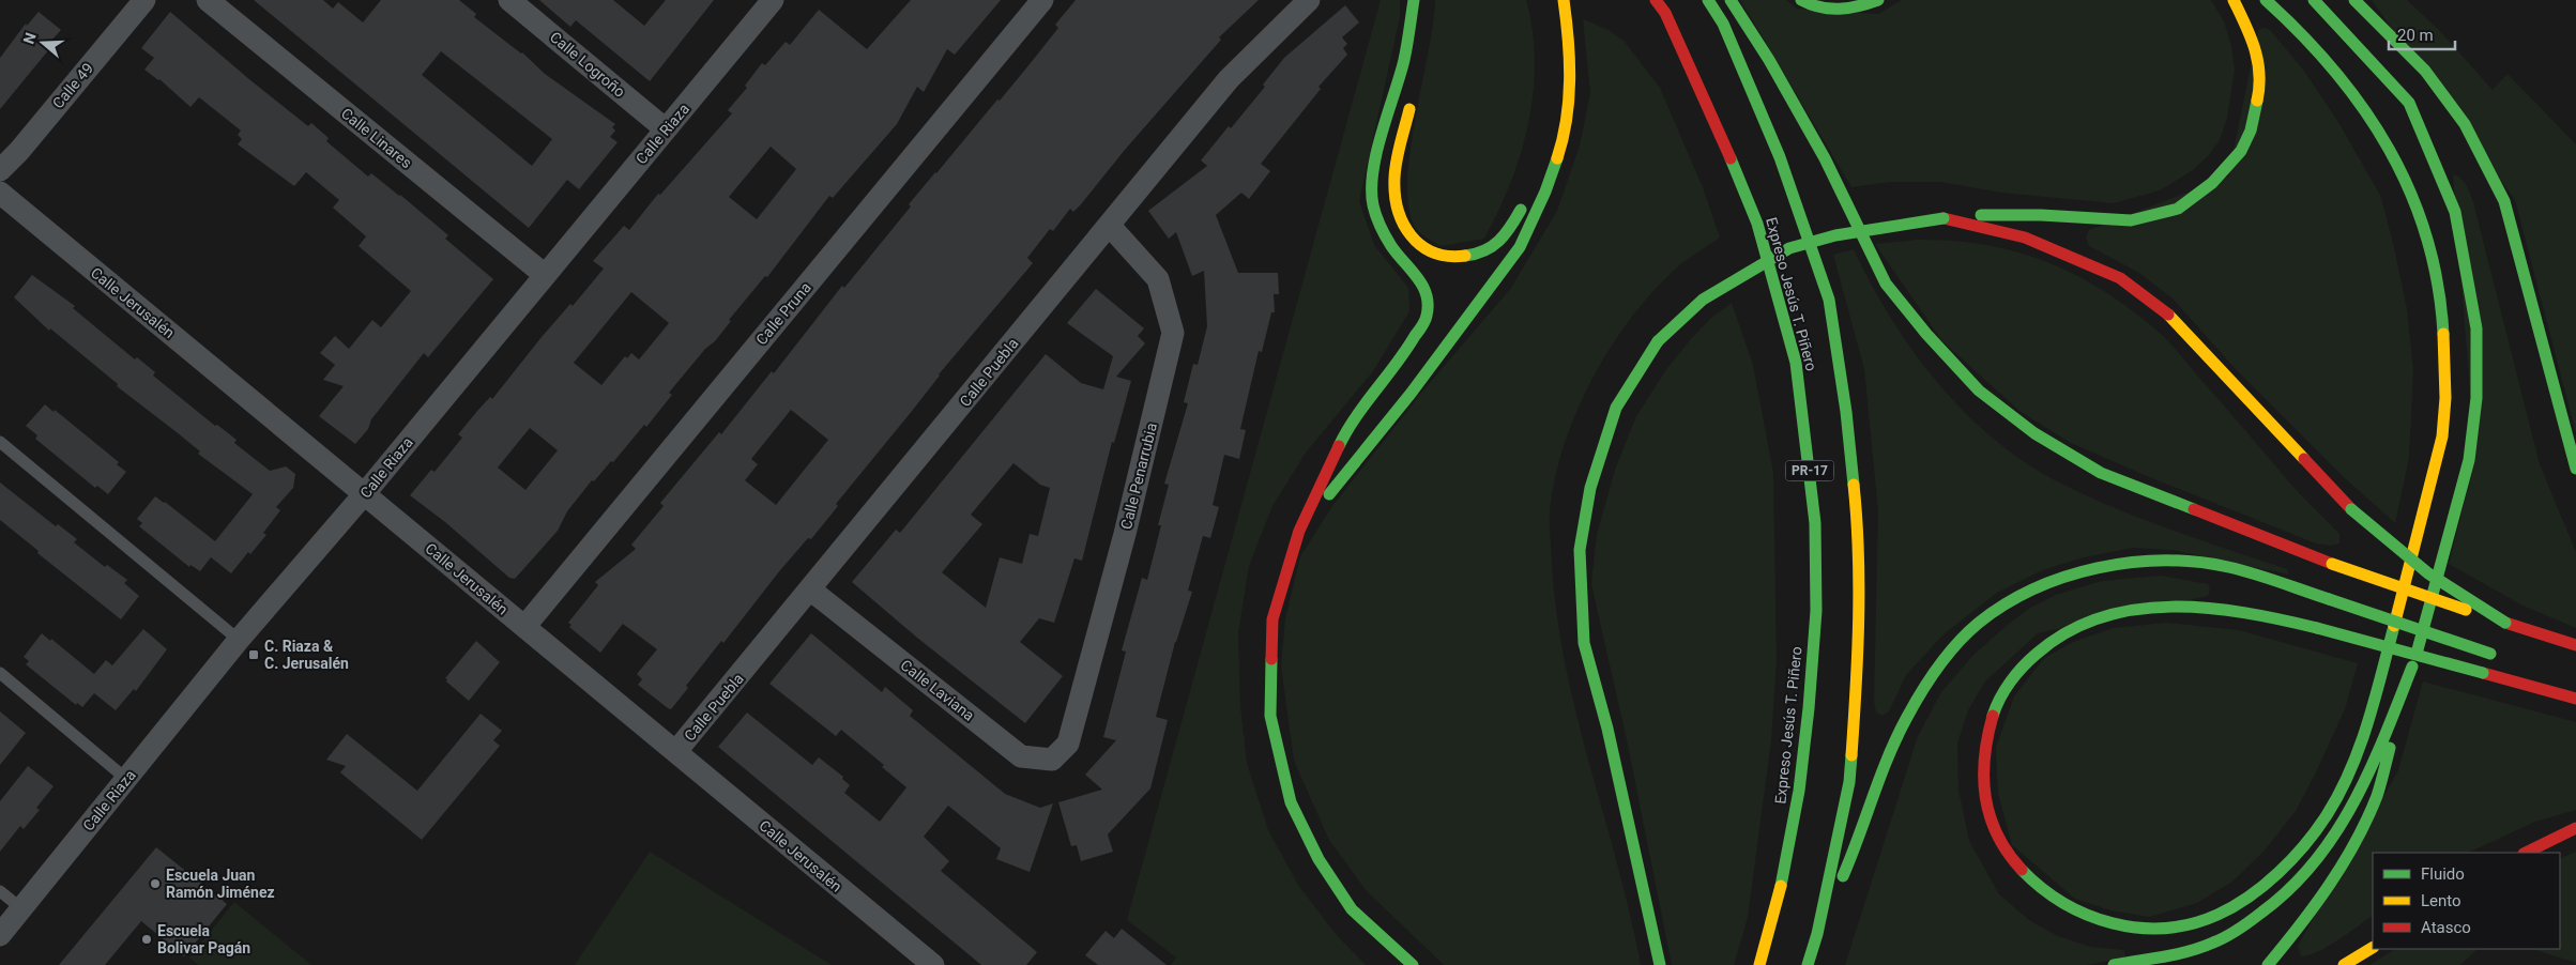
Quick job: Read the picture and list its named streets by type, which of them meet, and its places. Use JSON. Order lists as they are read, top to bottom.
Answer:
{
  "streets": {
    "main road": ["Expreso Jesús T. Piñero", "PR-17"],
    "street": [
      "Calle Logroño",
      "Calle 49",
      "Calle Riaza",
      "Calle Linares",
      "Calle Jerusalén",
      "Calle Pruna",
      "Calle Puebla",
      "Calle Penarrubia",
      "Calle Laviana"
    ]
  },
  "crossings": [
    ["Calle Logroño", "Calle Riaza"],
    ["Calle Riaza", "Calle Linares"],
    ["Calle Riaza", "Calle Jerusalén"],
    ["Calle Jerusalén", "Calle Pruna"],
    ["Calle Jerusalén", "Calle Puebla"],
    ["Calle Puebla", "Calle Penarrubia"],
    ["Calle Puebla", "Calle Laviana"],
    ["Calle Penarrubia", "Calle Laviana"]
  ],
  "places": {
    "transit": ["C. Riaza & C. Jerusalén"],
    "other": ["Escuela Juan Ramón Jiménez", "Escuela Bolivar Pagán"]
  },
  "legend": ["Fluido", "Lento", "Atasco"],
  "scale_bar": "20 m",
  "north": "left"
}
